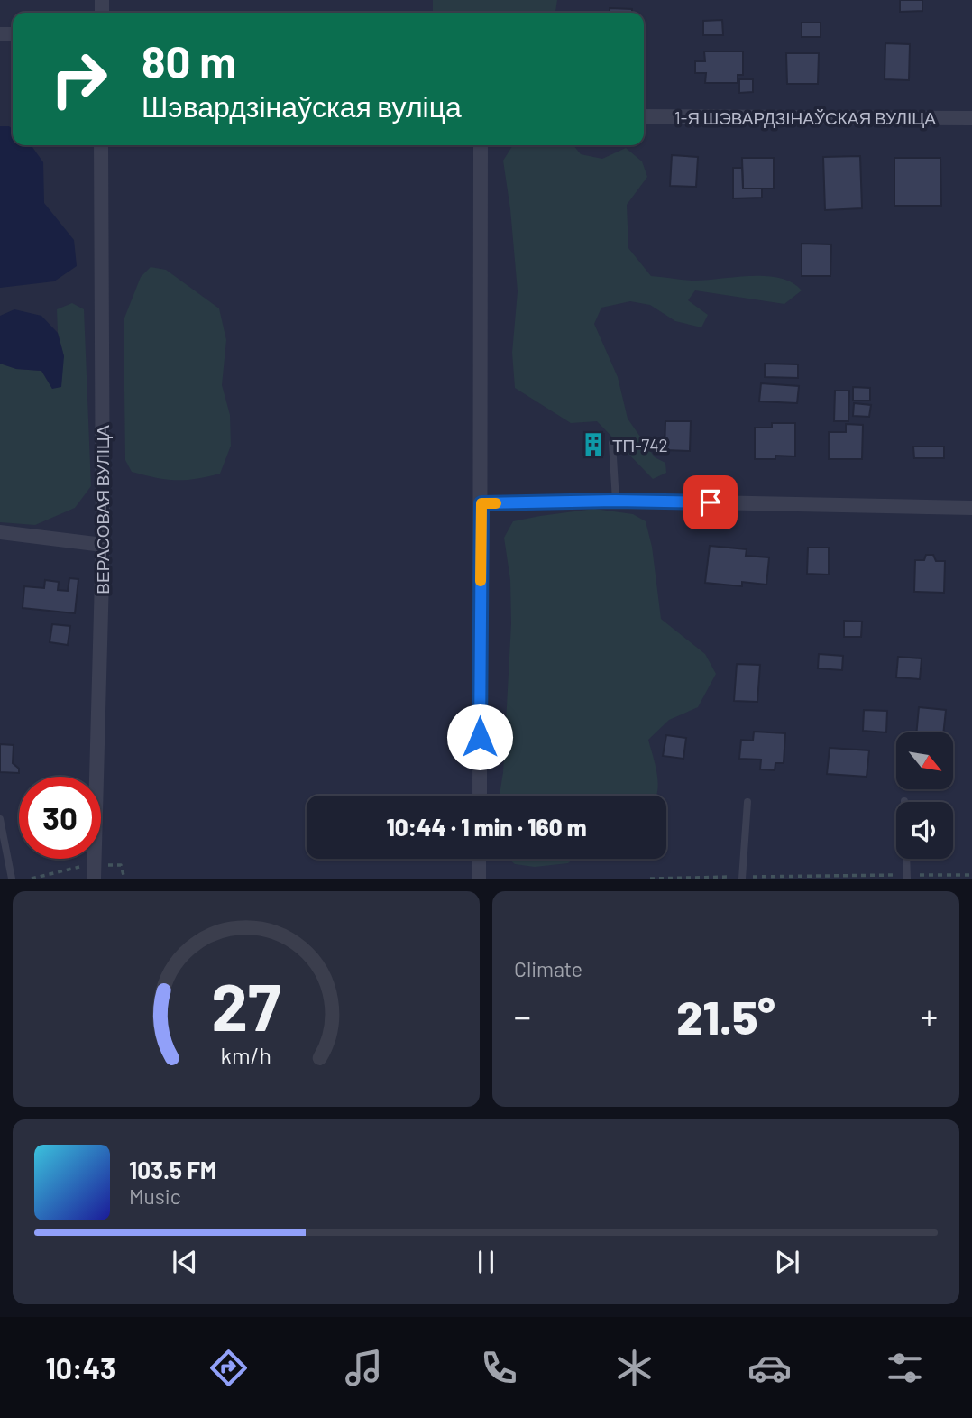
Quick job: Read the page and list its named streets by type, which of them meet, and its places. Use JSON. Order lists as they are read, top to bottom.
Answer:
{
  "streets": {
    "street": ["1-Я ШЭВАРДЗІНАЎСКАЯ ВУЛІЦА", "ВЕРАСОВАЯ ВУЛІЦА"]
  },
  "places": {
    "building": ["ТП-742"]
  },
  "north": "bottom right",
  "page": {
    "turn": ["80 m", "Шэвардзінаўская вуліца"],
    "limit": "30",
    "trip": "10:44 · 1 min · 160 m",
    "tile": "Climate",
    "heat": ["−", "21.5°", "+"],
    "song": ["103.5 FM", "Music"],
    "tabs": "10:43",
    "gauge": ["27", "km/h"]
  }
}
